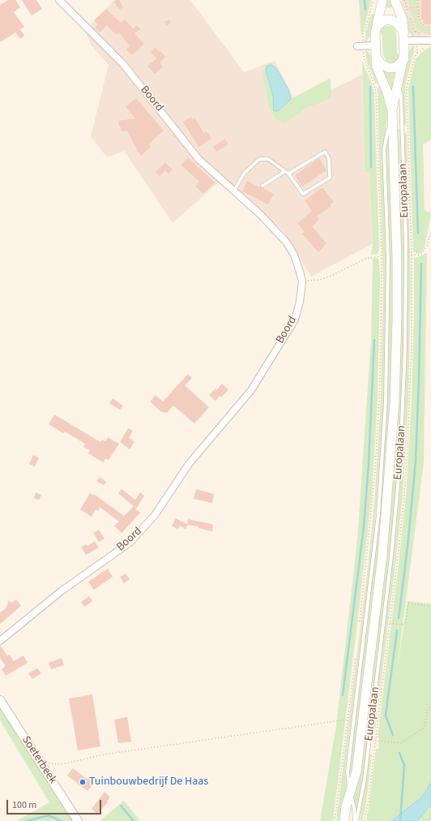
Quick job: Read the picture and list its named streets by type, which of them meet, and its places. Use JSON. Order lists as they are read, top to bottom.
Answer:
{
  "streets": {
    "main road": ["Europalaan"],
    "street": ["Boord", "Soeterbeek"]
  },
  "places": ["Tuinbouwbedrijf De Haas"],
  "scale_bar": "100 m"
}
